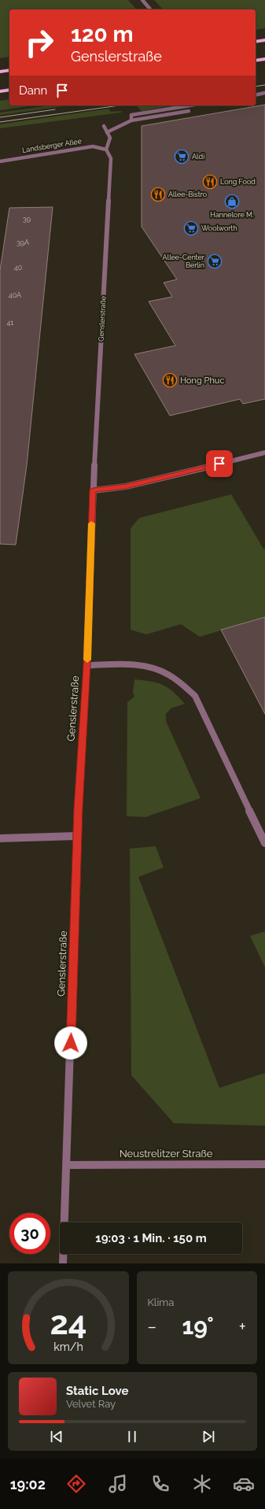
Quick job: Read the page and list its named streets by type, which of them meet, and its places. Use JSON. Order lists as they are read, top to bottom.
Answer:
{
  "streets": {
    "street": ["Landsberger Allee", "Genslerstraße", "Neustrelitzer Straße"]
  },
  "crossings": [
    ["Landsberger Allee", "Genslerstraße"],
    ["Genslerstraße", "Neustrelitzer Straße"]
  ],
  "places": {
    "supermarket": ["Aldi", "Woolworth", "Allee-Center Berlin"],
    "restaurant": ["Long Food", "Allee-Bistro", "Hong Phuc"],
    "shop": ["Hannelore M."]
  },
  "house_numbers": [
    "39",
    "39A",
    "40",
    "40A",
    "41"
  ],
  "page": {
    "turn": ["120 m", "Genslerstraße"],
    "then": "Dann",
    "limit": "30",
    "trip": "19:03 · 1 Min. · 150 m",
    "tile": "Klima",
    "heat": ["−", "19°", "+"],
    "song": ["Static Love", "Velvet Ray"],
    "tabs": "19:02",
    "gauge": ["24", "km/h"]
  }
}
